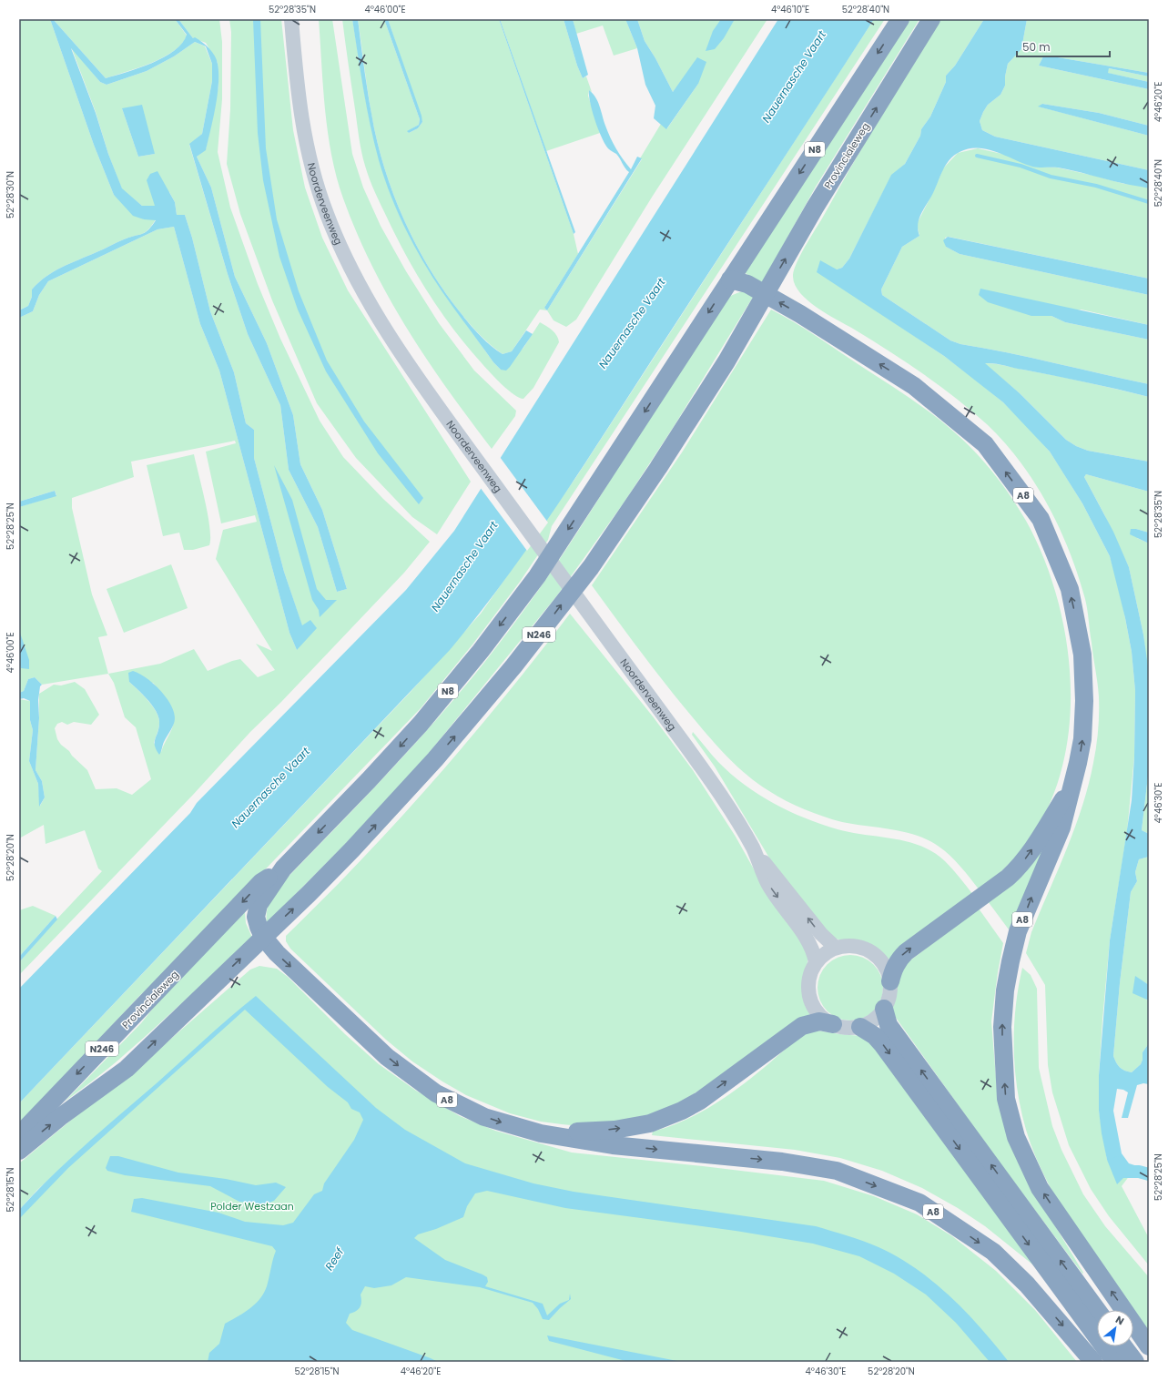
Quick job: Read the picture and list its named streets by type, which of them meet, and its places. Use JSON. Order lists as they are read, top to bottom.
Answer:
{
  "streets": {
    "highway": [
      "N8",
      "Provincialeweg",
      "A8",
      "N246"
    ],
    "street": ["Noorderveenweg"]
  },
  "crossings": [
    ["N8", "Provincialeweg"],
    ["N8", "A8"],
    ["Provincialeweg", "A8"],
    ["Provincialeweg", "N246"],
    ["Noorderveenweg", "A8"],
    ["A8", "N246"]
  ],
  "water": ["Nauernasche Vaart", "Reef"],
  "parks": ["Polder Westzaan"],
  "scale_bar": "50 m",
  "north": "top right",
  "coordinates": [
    "52°28'35\"N",
    "4°46'00\"E",
    "4°46'10\"E",
    "52°28'40\"N",
    "4°46'20\"E",
    "52°28'30\"N",
    "52°28'25\"N",
    "4°46'30\"E",
    "52°28'20\"N",
    "52°28'15\"N"
  ]
}
